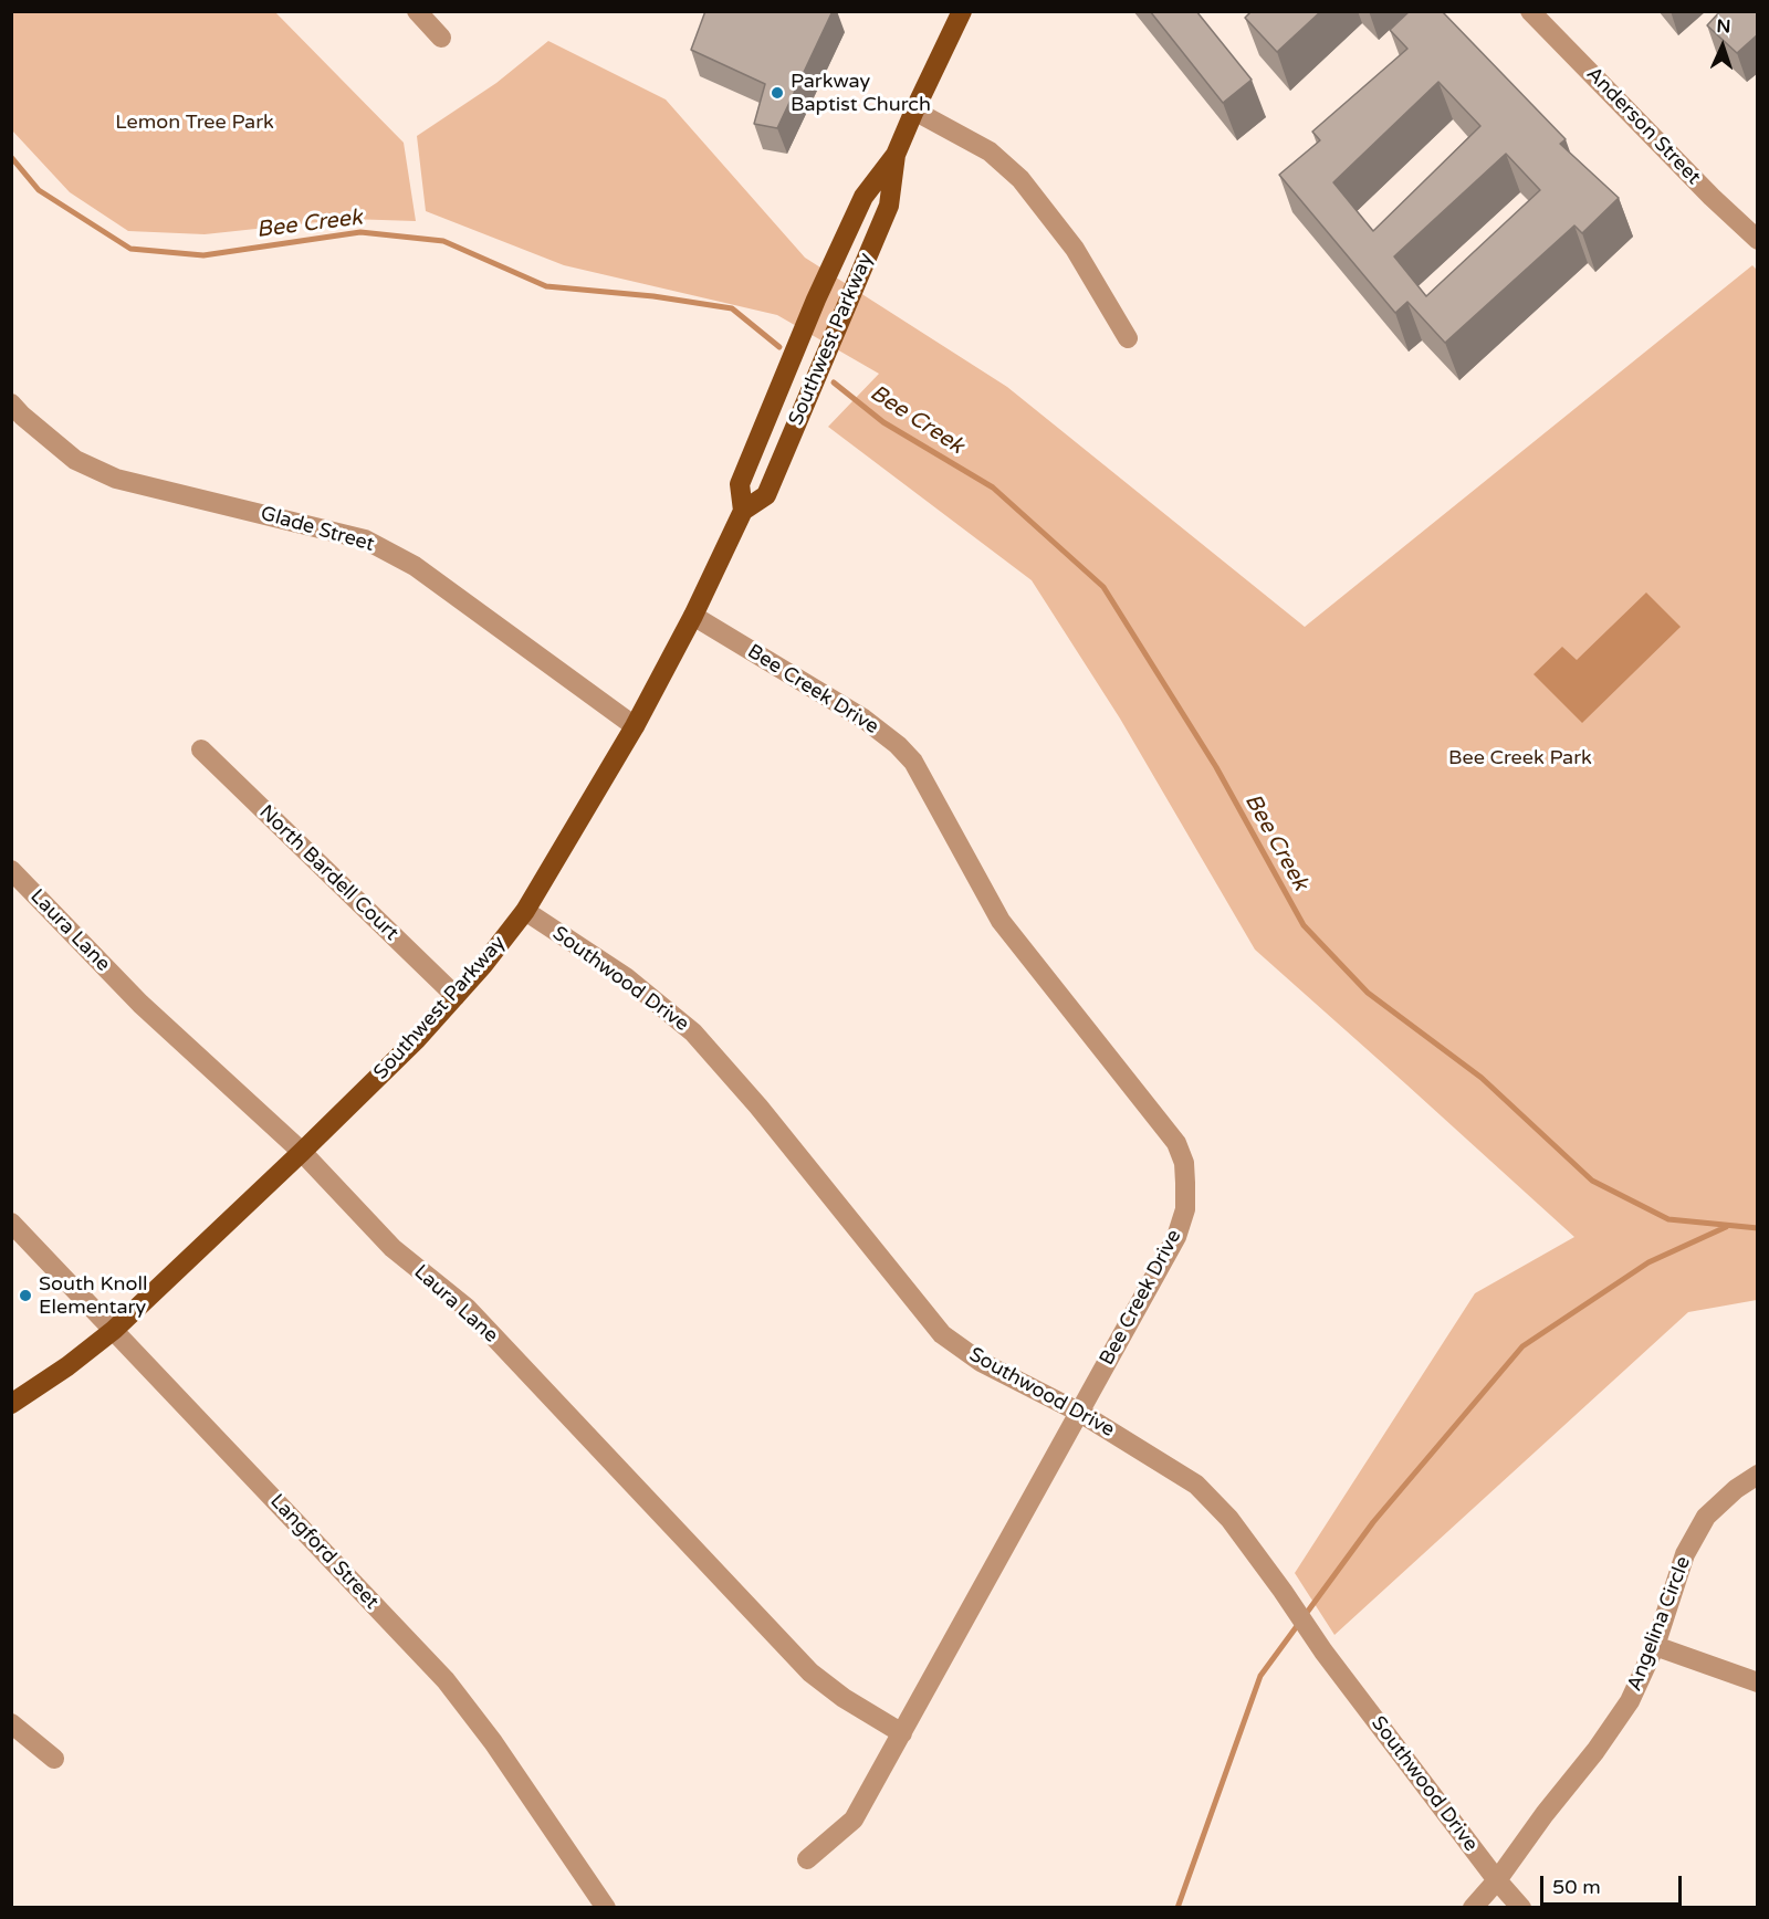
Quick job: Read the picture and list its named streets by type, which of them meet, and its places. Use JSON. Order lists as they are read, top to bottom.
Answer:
{
  "streets": {
    "main road": ["Southwest Parkway"],
    "street": [
      "Anderson Street",
      "Glade Street",
      "Bee Creek Drive",
      "North Bardell Court",
      "Laura Lane",
      "Southwood Drive",
      "Langford Street",
      "Angelina Circle"
    ]
  },
  "crossings": [
    ["Southwest Parkway", "Glade Street"],
    ["Southwest Parkway", "Bee Creek Drive"],
    ["Southwest Parkway", "North Bardell Court"],
    ["Southwest Parkway", "Laura Lane"],
    ["Southwest Parkway", "Southwood Drive"],
    ["Southwest Parkway", "Langford Street"],
    ["Bee Creek Drive", "Laura Lane"],
    ["Bee Creek Drive", "Southwood Drive"],
    ["Southwood Drive", "Angelina Circle"]
  ],
  "water": ["Bee Creek"],
  "parks": ["Lemon Tree Park", "Bee Creek Park"],
  "places": ["Parkway Baptist Church", "South Knoll Elementary"],
  "scale_bar": "50 m",
  "north": "top"
}
